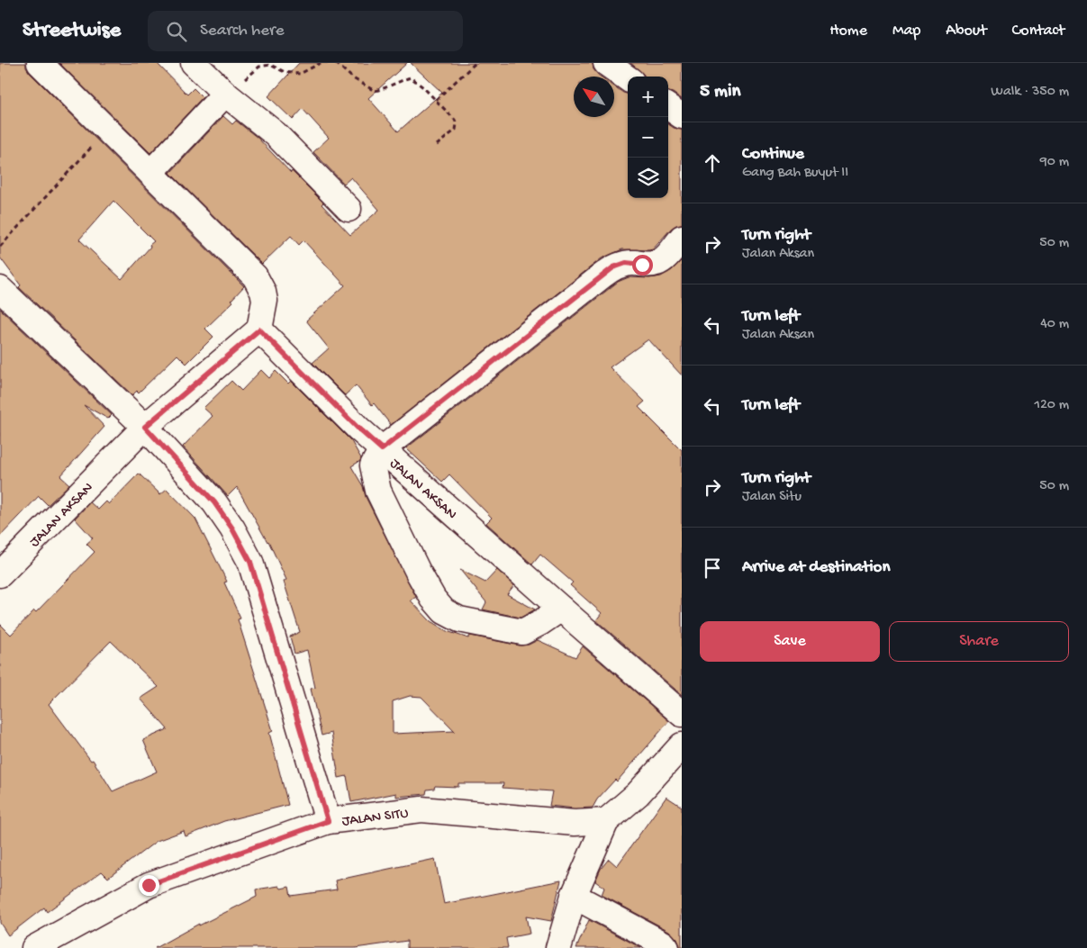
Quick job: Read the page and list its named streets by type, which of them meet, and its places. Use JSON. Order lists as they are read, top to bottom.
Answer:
{
  "streets": {
    "street": ["JALAN AKSAN", "JALAN SITU"]
  },
  "north": "top left",
  "page": {
    "header": "Streetwise",
    "search": "Search here",
    "nav": [
      "Home",
      "Map",
      "About",
      "Contact"
    ],
    "heading": ["5 min", "Walk · 350 m"],
    "map_buttons": ["+", "−"],
    "list": [
      ["Continue", "Gang Bah Buyut II", "90 m"],
      ["Turn right", "Jalan Aksan", "50 m"],
      ["Turn left", "Jalan Aksan", "40 m"],
      ["Turn left", "120 m"],
      ["Turn right", "Jalan Situ", "50 m"],
      "Arrive at destination"
    ],
    "buttons": ["Save", "Share"]
  }
}
